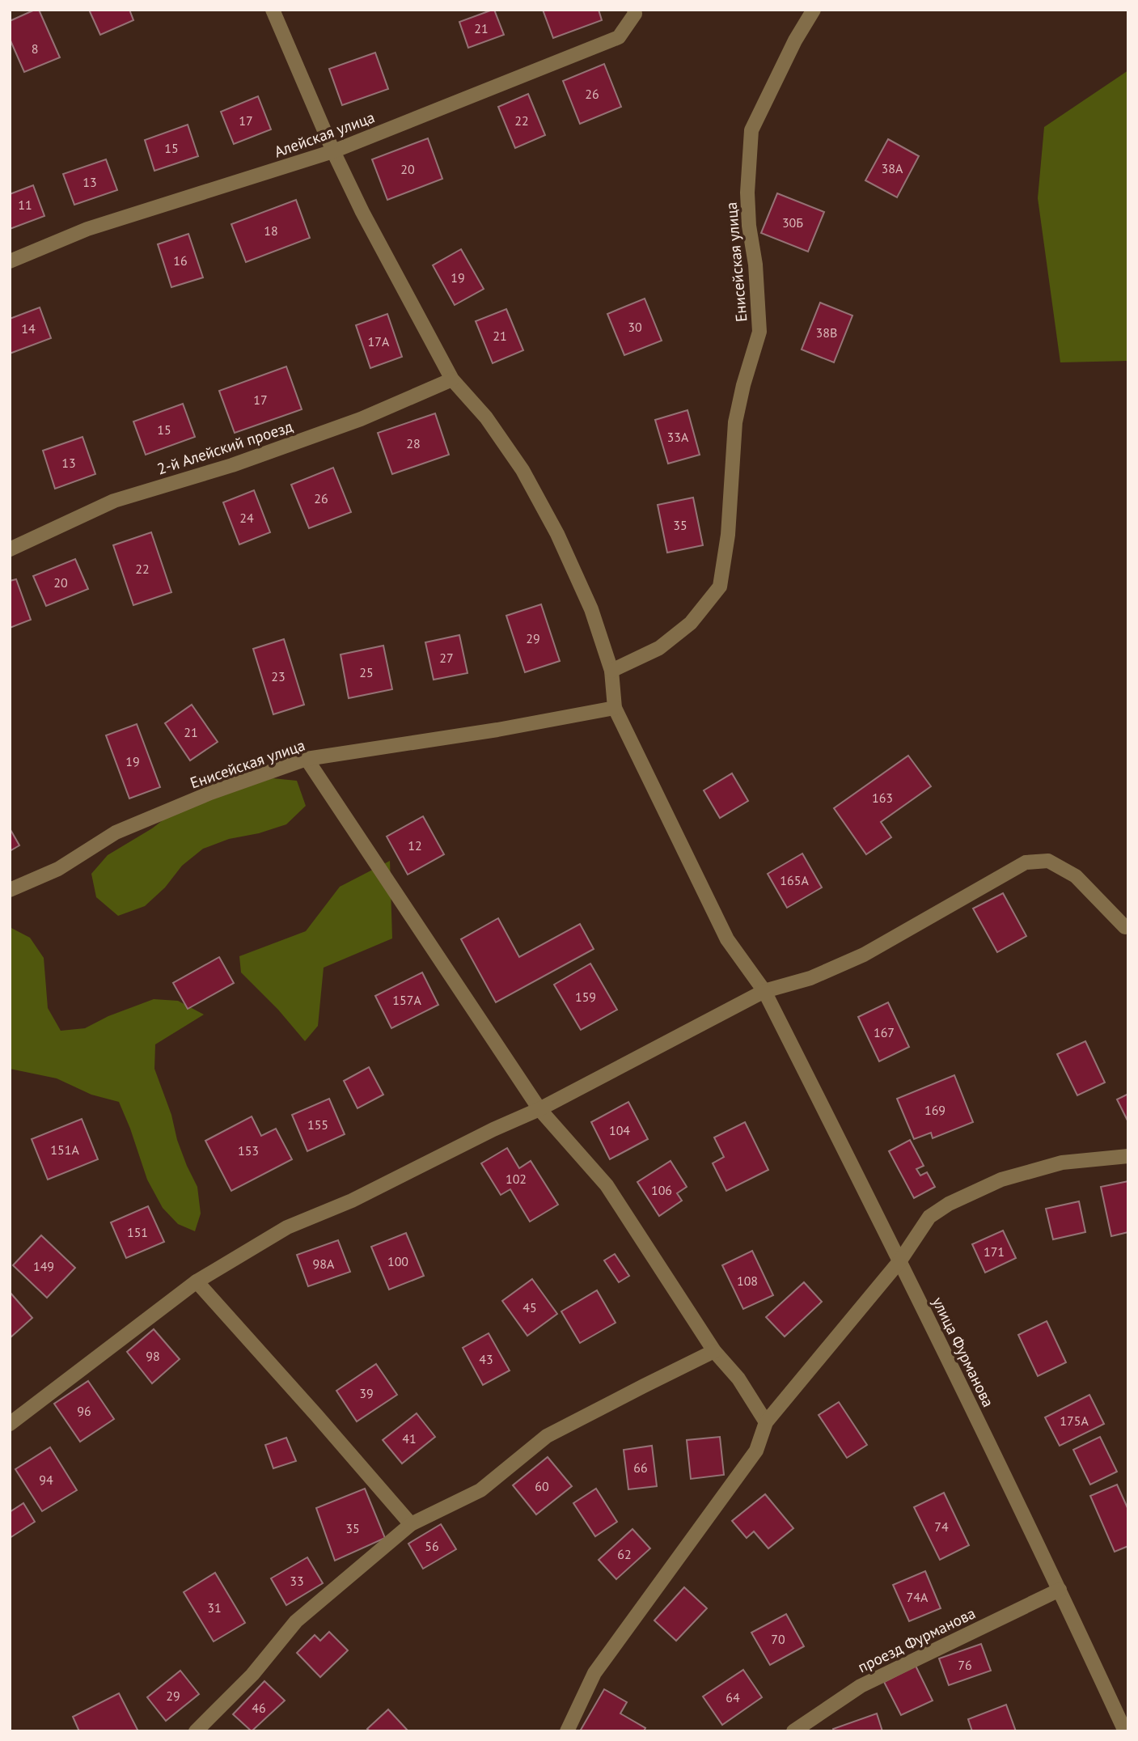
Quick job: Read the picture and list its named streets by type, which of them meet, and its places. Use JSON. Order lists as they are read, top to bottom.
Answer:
{
  "streets": {
    "street": [
      "Алейская улица",
      "Енисейская улица",
      "2-й Алейский проезд",
      "улица Фурманова",
      "проезд Фурманова"
    ]
  },
  "crossings": [
    ["Алейская улица", "улица Фурманова"],
    ["Енисейская улица", "улица Фурманова"],
    ["2-й Алейский проезд", "улица Фурманова"],
    ["улица Фурманова", "проезд Фурманова"]
  ],
  "house_numbers": [
    "21",
    "8",
    "26",
    "17",
    "22",
    "15",
    "38А",
    "20",
    "13",
    "11",
    "30Б",
    "18",
    "16",
    "19",
    "30",
    "14",
    "38В",
    "21",
    "17А",
    "17",
    "15",
    "33А",
    "28",
    "13",
    "26",
    "24",
    "35",
    "22",
    "20",
    "29",
    "27",
    "25",
    "23",
    "21",
    "19",
    "163",
    "12",
    "165А",
    "159",
    "157А",
    "167",
    "169",
    "155",
    "104",
    "151А",
    "153",
    "102",
    "106",
    "151",
    "171",
    "100",
    "98А",
    "149",
    "108",
    "45",
    "98",
    "43",
    "39",
    "96",
    "175А",
    "41",
    "66",
    "94",
    "60",
    "74",
    "35",
    "56",
    "62",
    "33",
    "74А",
    "31",
    "70",
    "76",
    "29",
    "64",
    "46"
  ]
}
